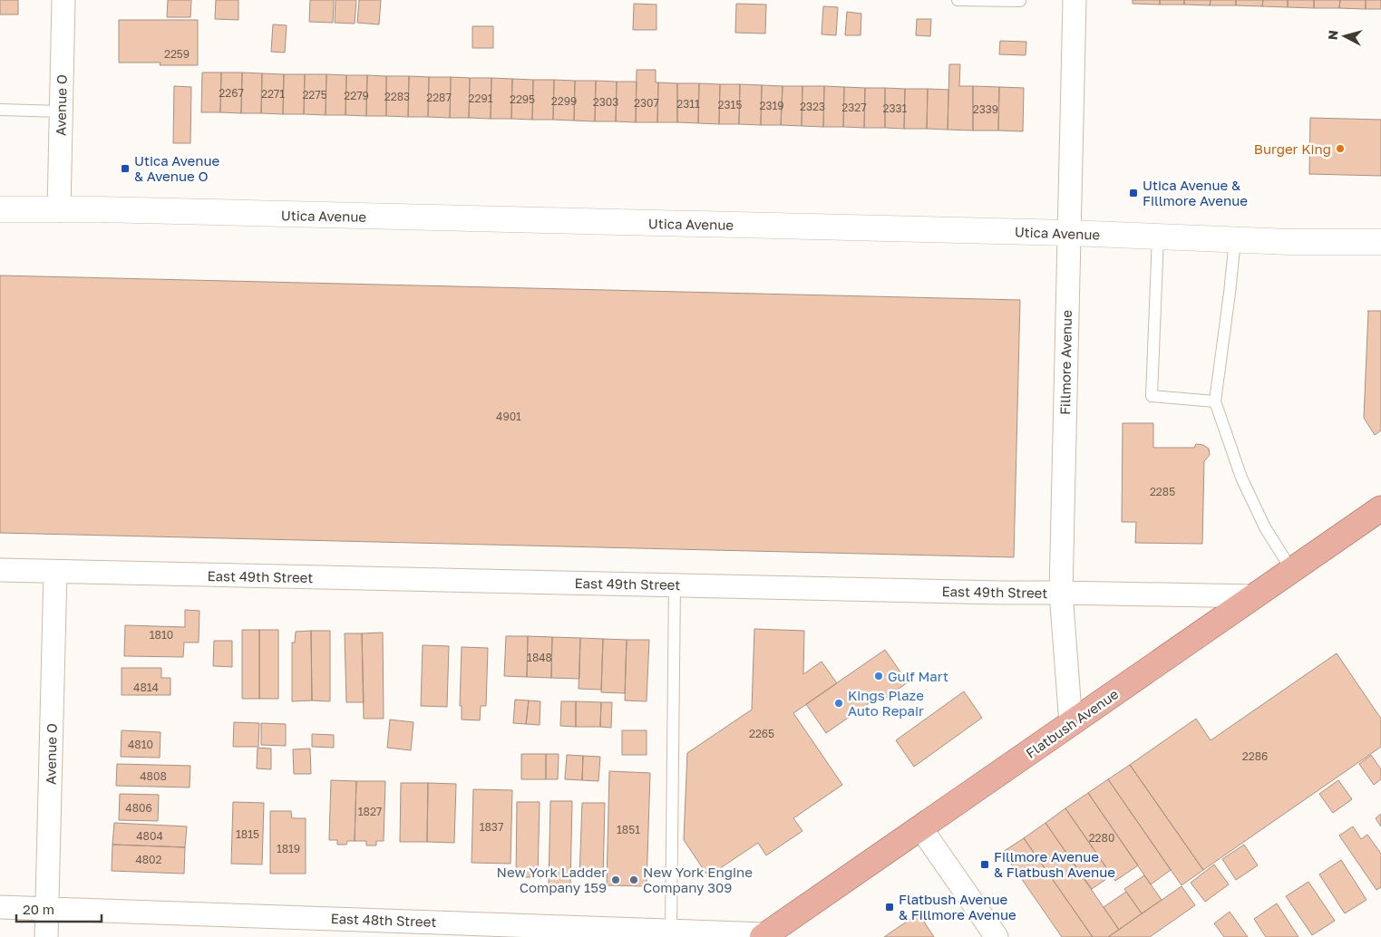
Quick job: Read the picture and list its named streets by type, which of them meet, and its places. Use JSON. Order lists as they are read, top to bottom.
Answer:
{
  "streets": {
    "main road": ["Utica Avenue", "Flatbush Avenue"],
    "street": [
      "Avenue O",
      "Fillmore Avenue",
      "East 49th Street",
      "East 48th Street"
    ]
  },
  "crossings": [
    ["Avenue O", "Utica Avenue"],
    ["Avenue O", "East 49th Street"],
    ["Avenue O", "East 48th Street"],
    ["Utica Avenue", "Fillmore Avenue"],
    ["Fillmore Avenue", "East 49th Street"],
    ["Fillmore Avenue", "Flatbush Avenue"],
    ["East 49th Street", "Flatbush Avenue"],
    ["Flatbush Avenue", "East 48th Street"]
  ],
  "places": {
    "other": [
      "Burger King",
      "Gulf Mart",
      "Kings Plaze Auto Repair",
      "New York Ladder Company 159",
      "New York Engine Company 309"
    ],
    "transit": [
      "Utica Avenue & Avenue O",
      "Utica Avenue & Fillmore Avenue",
      "Fillmore Avenue & Flatbush Avenue",
      "Flatbush Avenue & Fillmore Avenue"
    ]
  },
  "house_numbers": [
    "2259",
    "2267",
    "2271",
    "2275",
    "2279",
    "2283",
    "2287",
    "2291",
    "2295",
    "2299",
    "2303",
    "2307",
    "2311",
    "2315",
    "2319",
    "2323",
    "2327",
    "2331",
    "2339",
    "4901",
    "2285",
    "1810",
    "1848",
    "4814",
    "2265",
    "4810",
    "2286",
    "4808",
    "4806",
    "1827",
    "1837",
    "1851",
    "1815",
    "4804",
    "2280",
    "1819",
    "4802"
  ],
  "scale_bar": "20 m",
  "north": "left"
}
